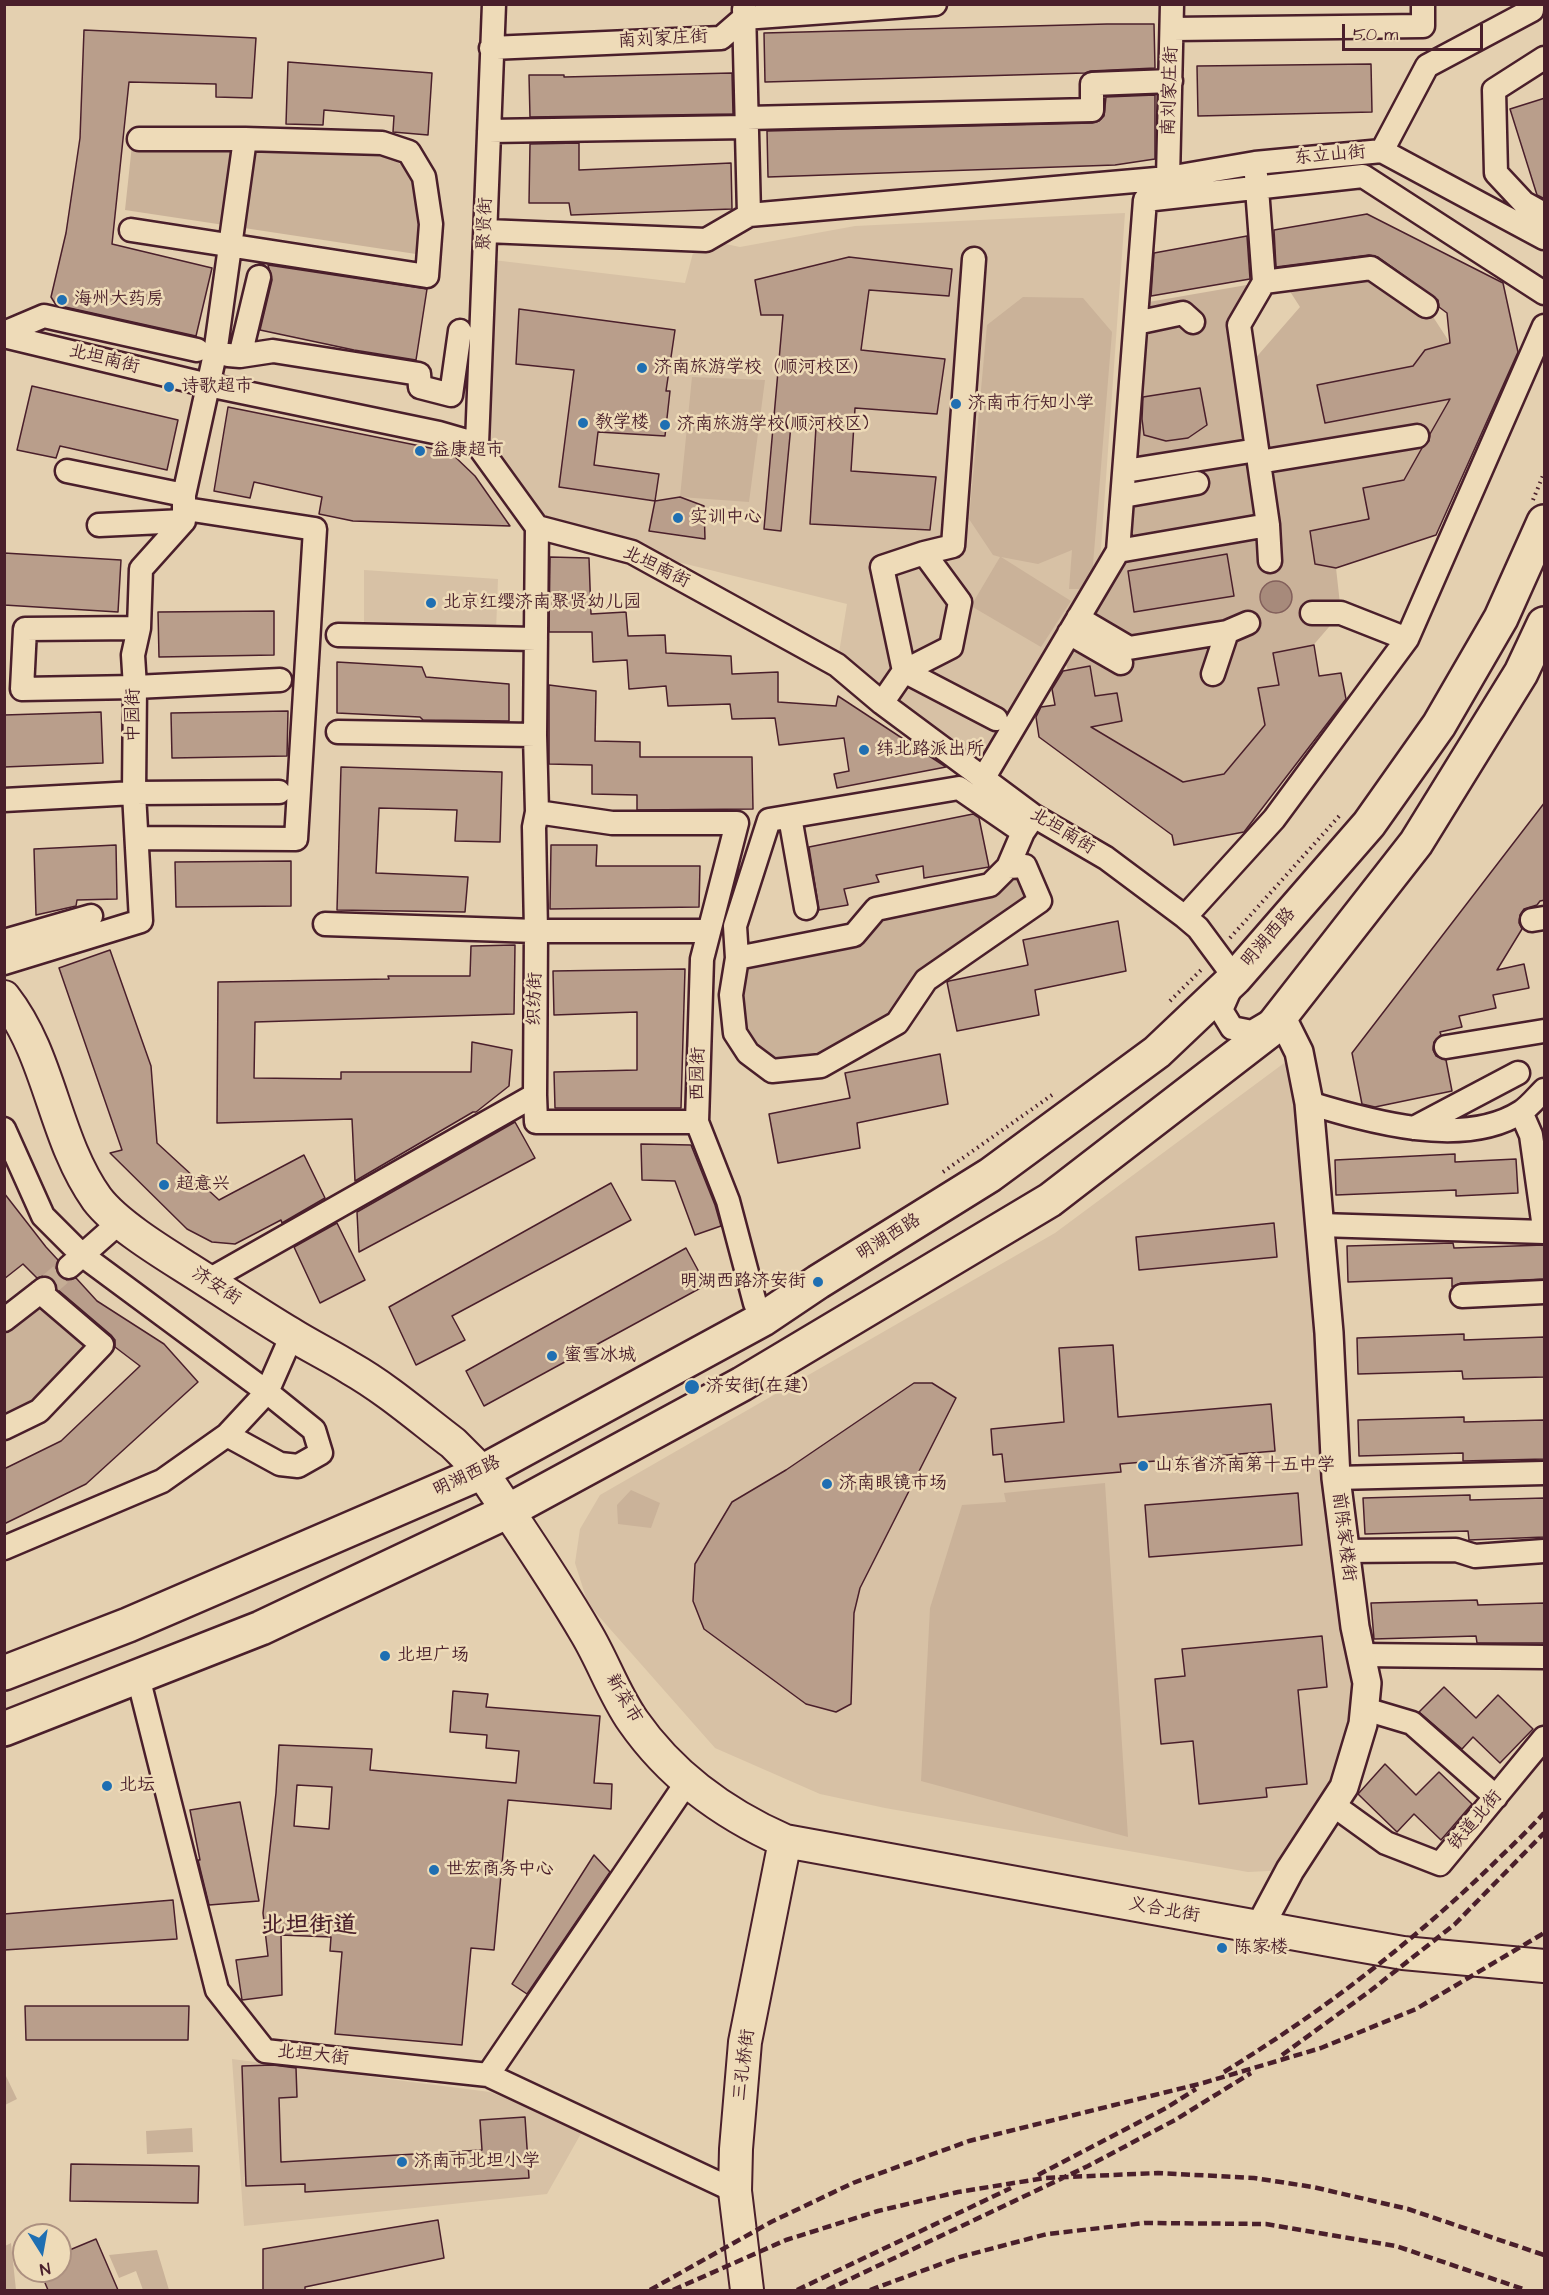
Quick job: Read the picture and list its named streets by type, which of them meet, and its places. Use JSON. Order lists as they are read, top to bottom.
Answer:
{
  "streets": {
    "main road": [
      "明湖西路",
      "济安街",
      "新菜市",
      "义合北街",
      "三孔桥街"
    ],
    "street": [
      "南刘家庄街",
      "东立山街",
      "聚贤街",
      "北坦南街",
      "中园街",
      "织纺街",
      "西园街",
      "前陈家楼街",
      "铁道北街",
      "北坦大街"
    ]
  },
  "crossings": [
    ["南刘家庄街", "东立山街"],
    ["南刘家庄街", "聚贤街"],
    ["聚贤街", "北坦南街"],
    ["北坦南街", "中园街"],
    ["北坦南街", "明湖西路"],
    ["北坦南街", "织纺街"],
    ["明湖西路", "西园街"],
    ["明湖西路", "济安街"],
    ["织纺街", "西园街"],
    ["济安街", "新菜市"],
    ["前陈家楼街", "铁道北街"],
    ["前陈家楼街", "义合北街"],
    ["新菜市", "义合北街"],
    ["新菜市", "三孔桥街"],
    ["义合北街", "三孔桥街"],
    ["北坦大街", "三孔桥街"]
  ],
  "districts": ["北坦街道"],
  "places": [
    "海州大药房",
    "济南旅游学校（顺河校区）",
    "诗歌超市",
    "济南市行知小学",
    "教学楼",
    "济南旅游学校(顺河校区)",
    "益康超市",
    "实训中心",
    "北京红缨济南聚贤幼儿园",
    "纬北路派出所",
    "超意兴",
    "明湖西路济安街",
    "蜜雪冰城",
    "济安街(在建)",
    "山东省济南第十五中学",
    "济南眼镜市场",
    "北坦广场",
    "北坛",
    "世宏商务中心",
    "陈家楼",
    "济南市北坦小学"
  ],
  "scale_bar": "50 m",
  "north": "bottom"
}
